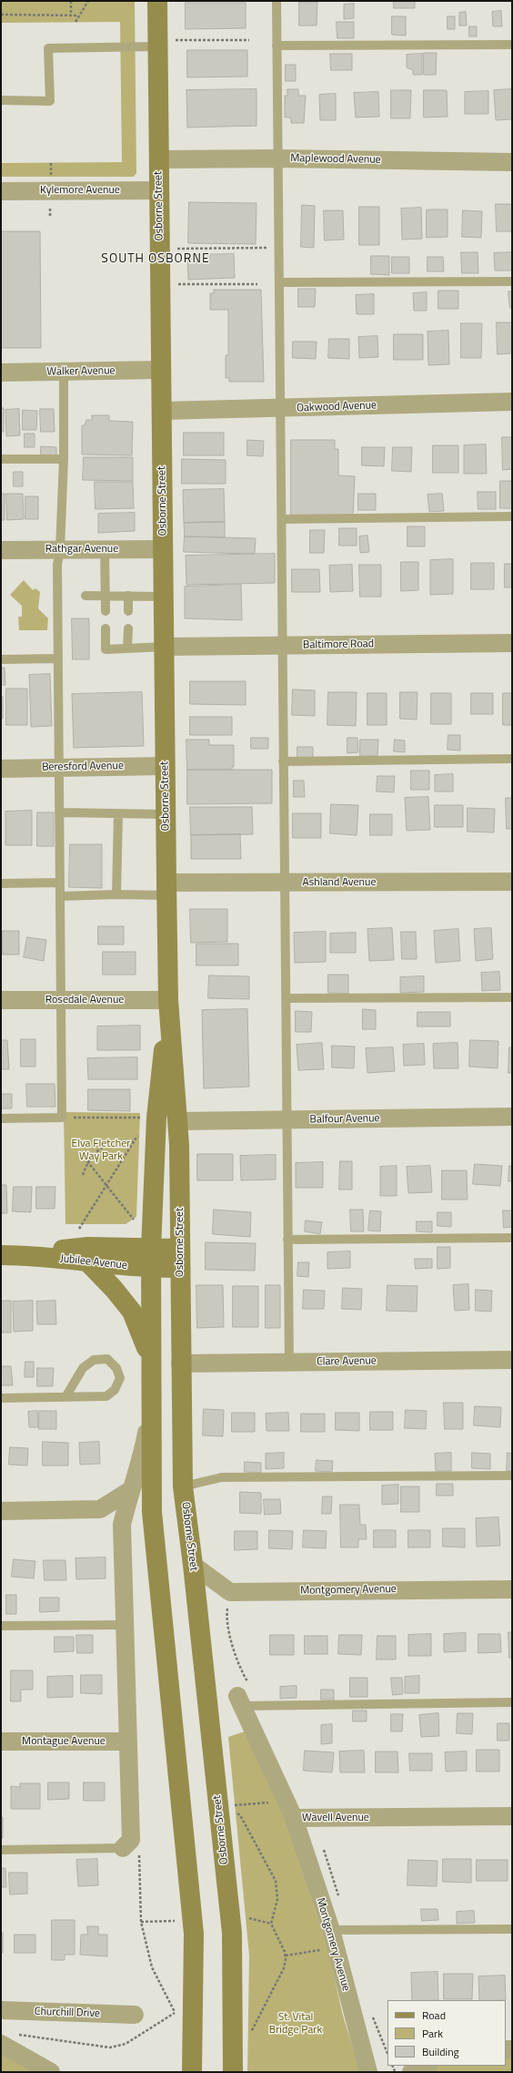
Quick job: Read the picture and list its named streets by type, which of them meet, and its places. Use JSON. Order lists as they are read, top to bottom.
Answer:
{
  "streets": {
    "main road": ["Osborne Street", "Jubilee Avenue"],
    "street": [
      "Maplewood Avenue",
      "Kylemore Avenue",
      "Walker Avenue",
      "Oakwood Avenue",
      "Rathgar Avenue",
      "Baltimore Road",
      "Beresford Avenue",
      "Ashland Avenue",
      "Rosedale Avenue",
      "Balfour Avenue",
      "Clare Avenue",
      "Montgomery Avenue",
      "Montague Avenue",
      "Wavell Avenue",
      "Churchill Drive"
    ]
  },
  "crossings": [
    ["Maplewood Avenue", "Osborne Street"],
    ["Kylemore Avenue", "Osborne Street"],
    ["Osborne Street", "Walker Avenue"],
    ["Osborne Street", "Oakwood Avenue"],
    ["Osborne Street", "Rathgar Avenue"],
    ["Osborne Street", "Baltimore Road"],
    ["Osborne Street", "Beresford Avenue"],
    ["Osborne Street", "Ashland Avenue"],
    ["Osborne Street", "Rosedale Avenue"],
    ["Osborne Street", "Balfour Avenue"],
    ["Osborne Street", "Jubilee Avenue"],
    ["Osborne Street", "Clare Avenue"],
    ["Osborne Street", "Montgomery Avenue"],
    ["Osborne Street", "Montague Avenue"],
    ["Montgomery Avenue", "Wavell Avenue"]
  ],
  "districts": ["SOUTH OSBORNE"],
  "parks": ["Elva Fletcher Way Park", "St. Vital Bridge Park"],
  "legend": ["Road", "Park", "Building"]
}
